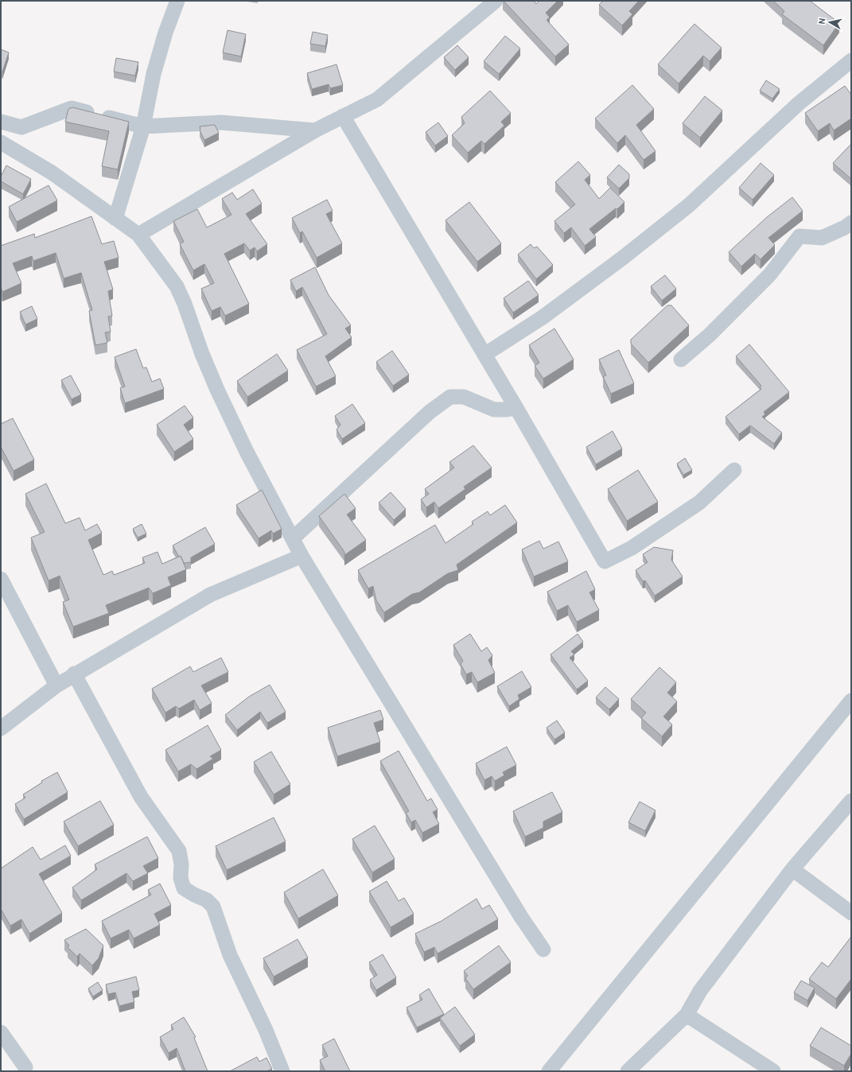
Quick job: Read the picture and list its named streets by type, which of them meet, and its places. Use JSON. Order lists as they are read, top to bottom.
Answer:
{
  "north": "left"
}
